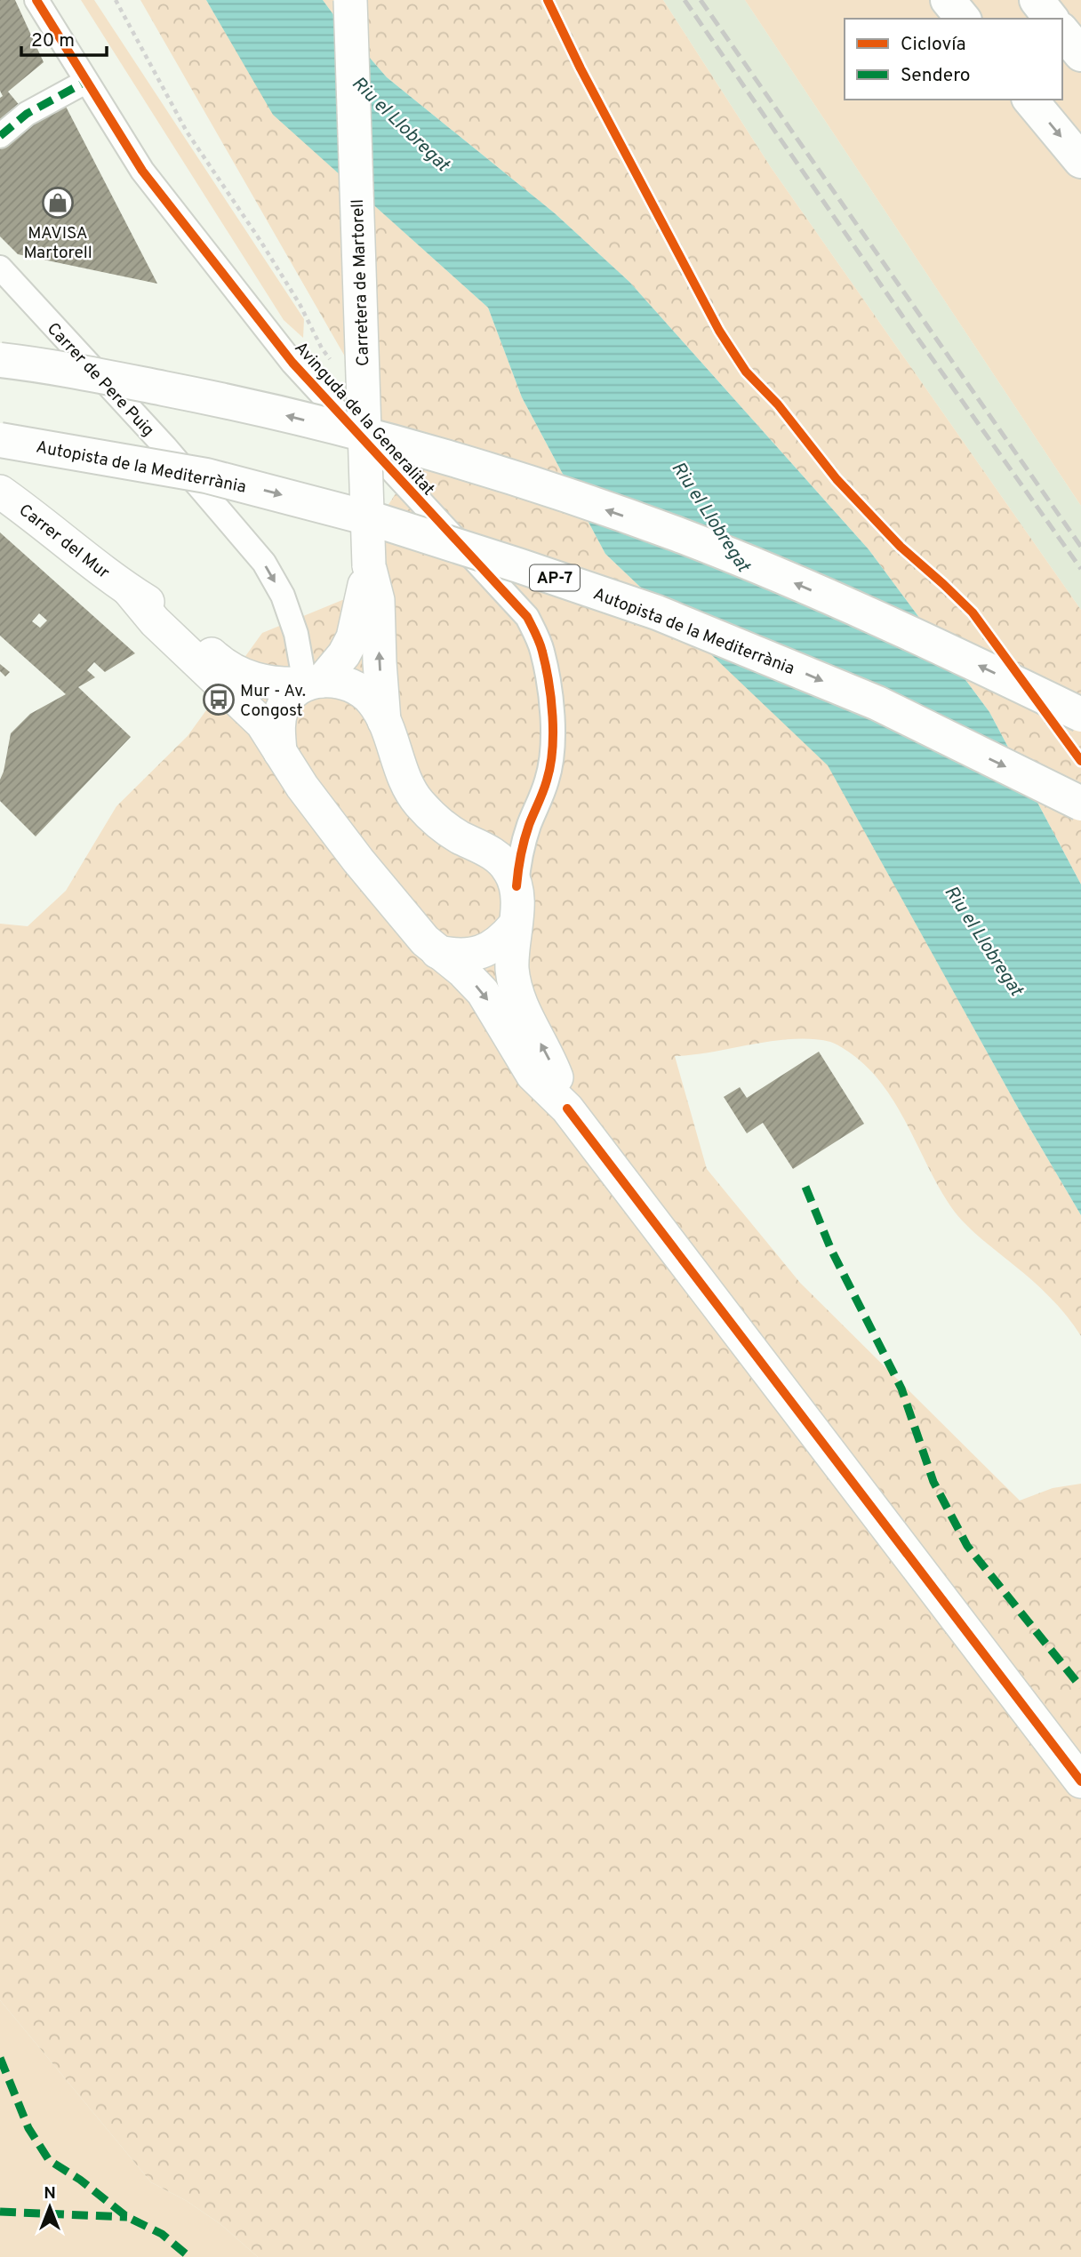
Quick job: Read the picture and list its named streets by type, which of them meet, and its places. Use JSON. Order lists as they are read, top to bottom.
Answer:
{
  "streets": {
    "highway": ["Autopista de la Mediterrània", "AP-7"],
    "main road": ["Carretera de Martorell", "Carrer del Mur"],
    "street": ["Carrer de Pere Puig", "Avinguda de la Generalitat"]
  },
  "crossings": [
    ["Carrer de Pere Puig", "Carrer del Mur"]
  ],
  "one_way": ["Carrer de Pere Puig"],
  "water": ["Riu el Llobregat"],
  "places": {
    "shop": ["MAVISA Martorell"],
    "bus stop": ["Mur - Av. Congost"]
  },
  "legend": ["Ciclovía", "Sendero"],
  "scale_bar": "20 m",
  "north": "top"
}
